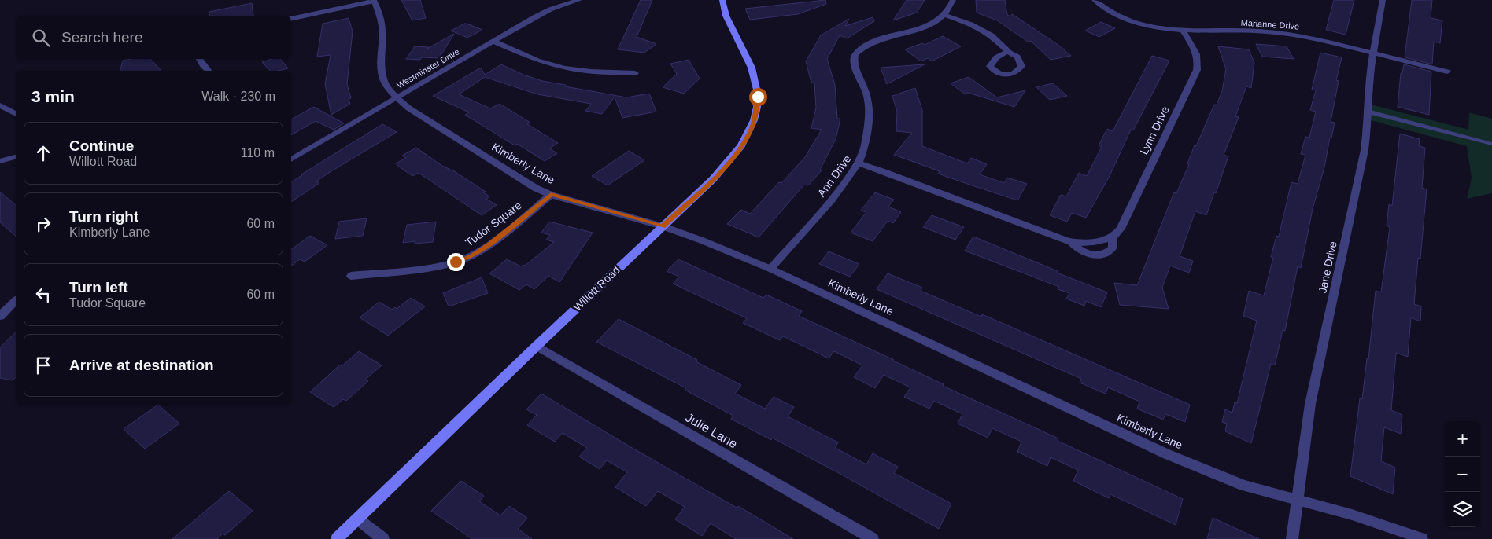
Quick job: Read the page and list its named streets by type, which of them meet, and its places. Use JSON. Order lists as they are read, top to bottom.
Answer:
{
  "streets": {
    "main road": ["Willott Road"],
    "street": [
      "Marianne Drive",
      "Westminster Drive",
      "Lynn Drive",
      "Kimberly Lane",
      "Ann Drive",
      "Tudor Square",
      "Jane Drive",
      "Julie Lane"
    ]
  },
  "crossings": [
    ["Marianne Drive", "Lynn Drive"],
    ["Marianne Drive", "Jane Drive"],
    ["Westminster Drive", "Kimberly Lane"],
    ["Lynn Drive", "Ann Drive"],
    ["Kimberly Lane", "Ann Drive"],
    ["Kimberly Lane", "Tudor Square"],
    ["Kimberly Lane", "Jane Drive"],
    ["Kimberly Lane", "Willott Road"],
    ["Willott Road", "Julie Lane"]
  ],
  "page": {
    "search": "Search here",
    "heading": ["3 min", "Walk · 230 m"],
    "list": [
      ["Continue", "Willott Road", "110 m"],
      ["Turn right", "Kimberly Lane", "60 m"],
      ["Turn left", "Tudor Square", "60 m"],
      "Arrive at destination"
    ],
    "map_buttons": ["+", "−"]
  }
}
